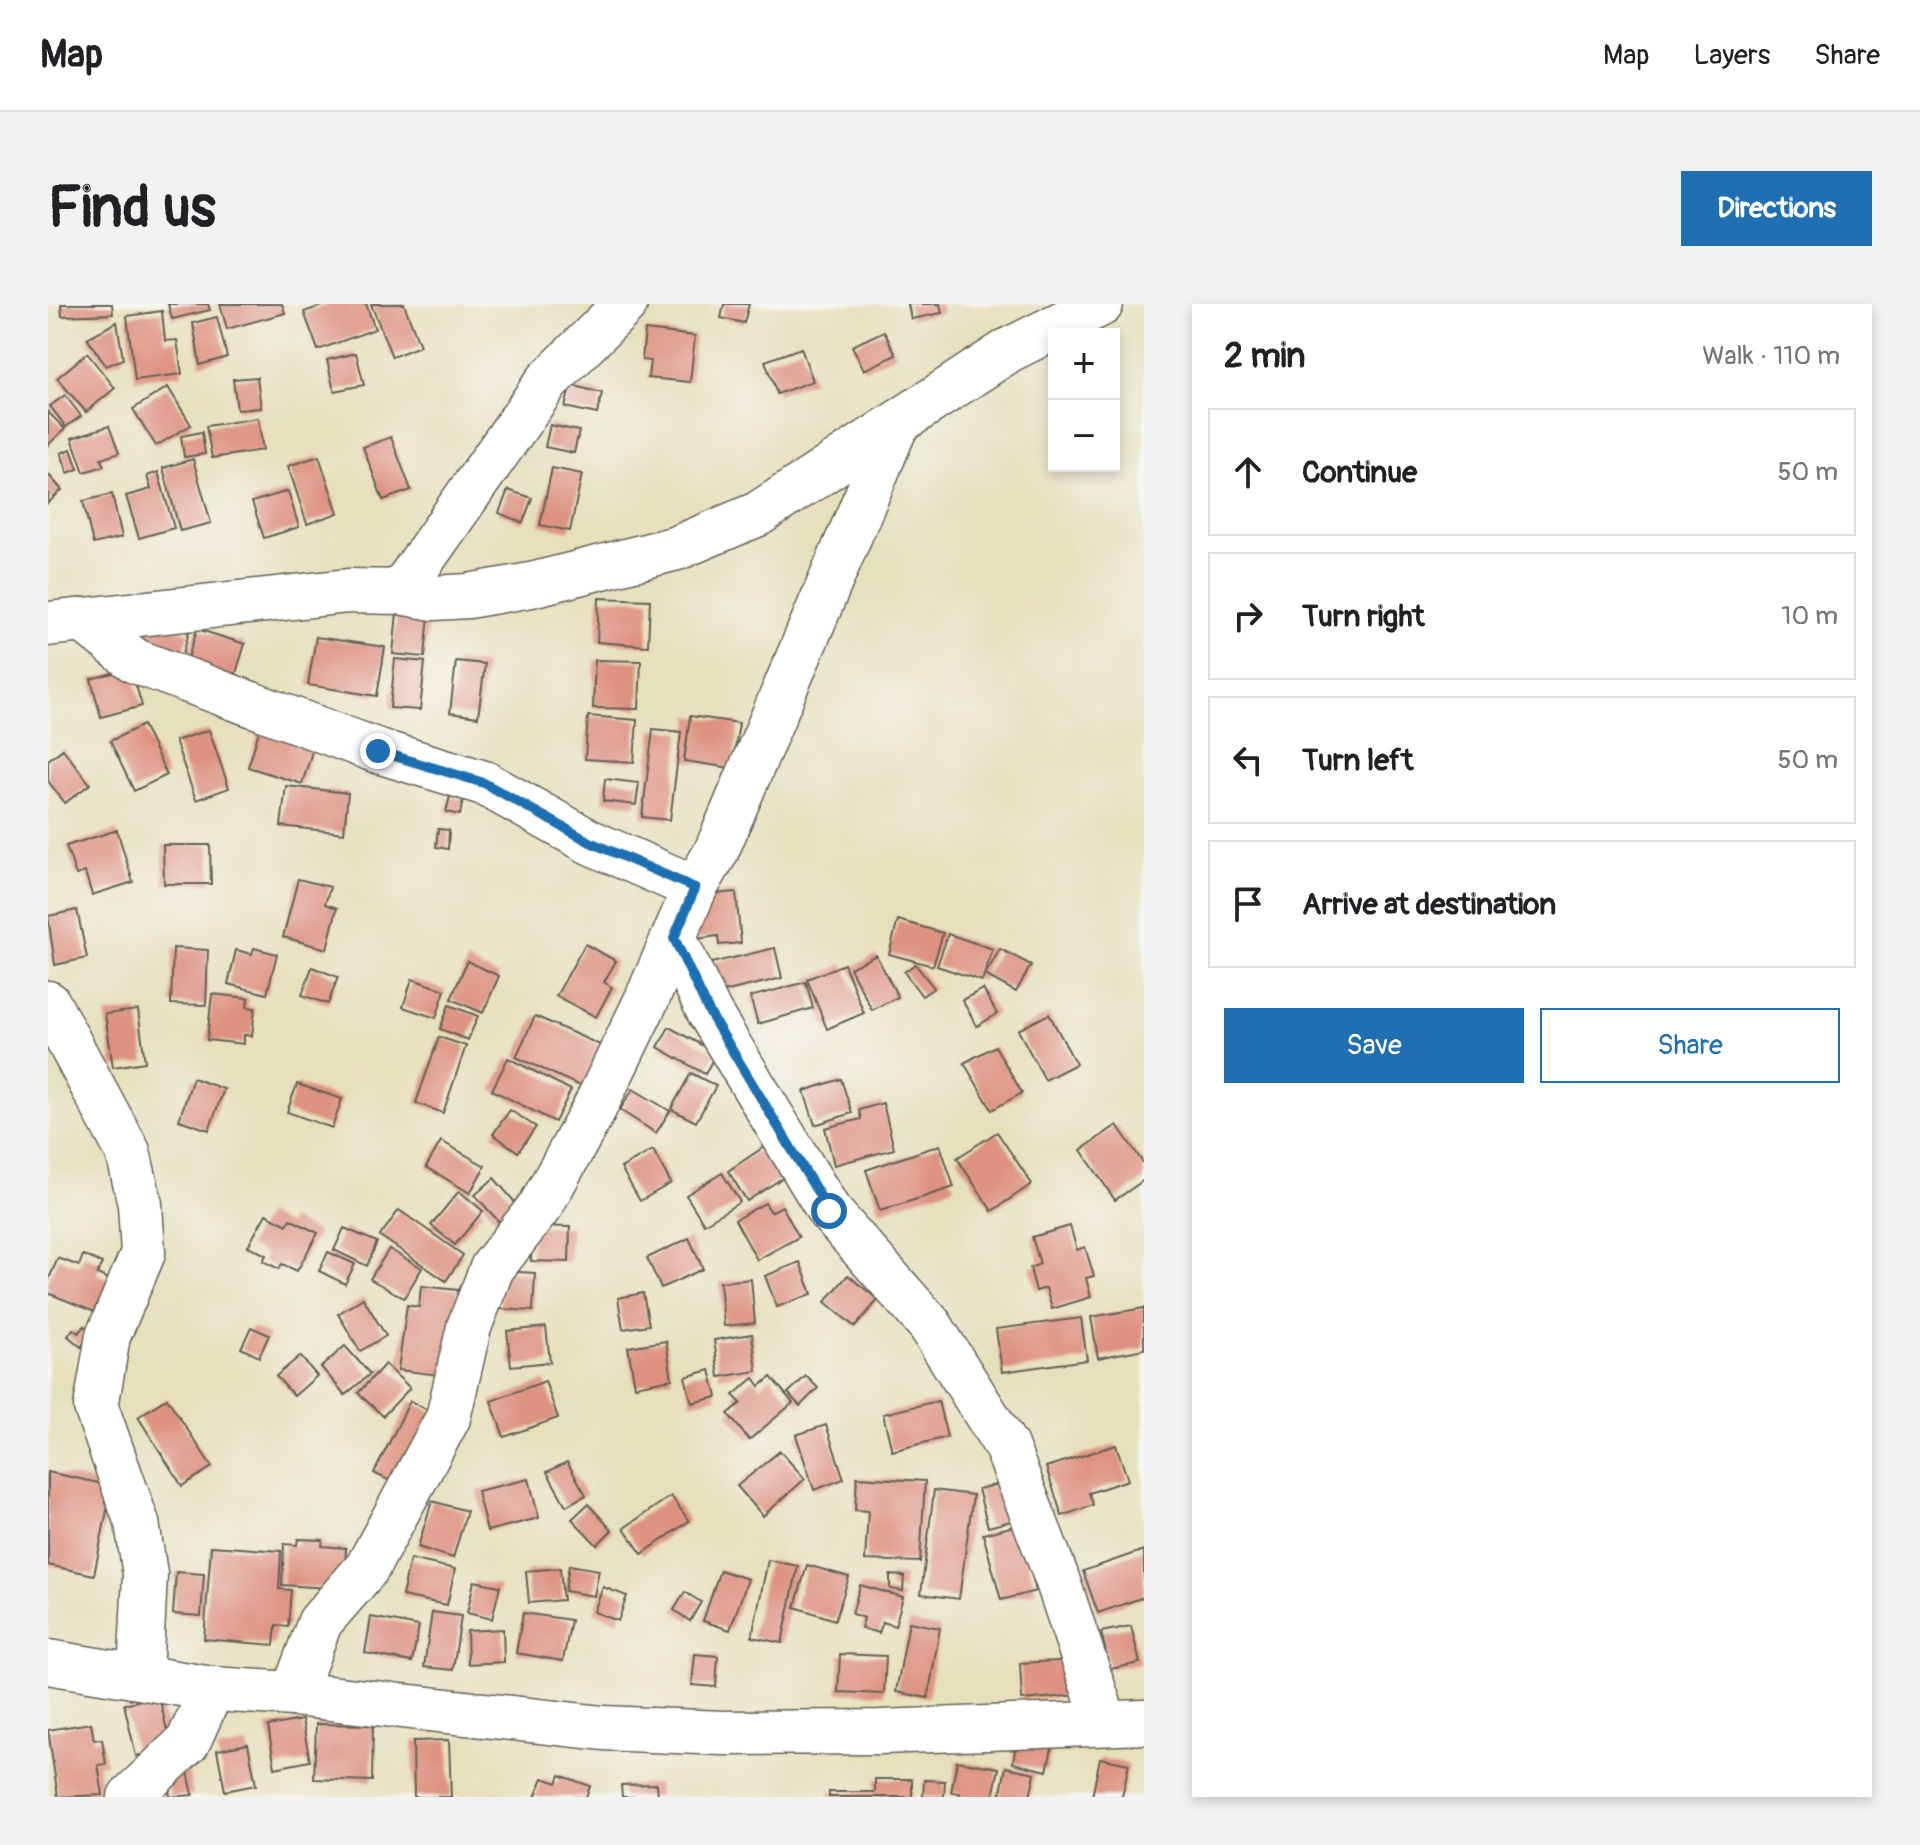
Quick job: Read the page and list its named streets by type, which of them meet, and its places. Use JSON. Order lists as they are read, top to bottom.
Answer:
{
  "page": {
    "header": "Map",
    "nav": ["Map", "Layers", "Share"],
    "buttons": [
      "Directions",
      ["Save", "Share"]
    ],
    "title": "Find us",
    "heading": ["2 min", "Walk · 110 m"],
    "map_buttons": ["+", "−"],
    "list": [
      ["Continue", "50 m"],
      ["Turn right", "10 m"],
      ["Turn left", "50 m"],
      "Arrive at destination"
    ]
  }
}
